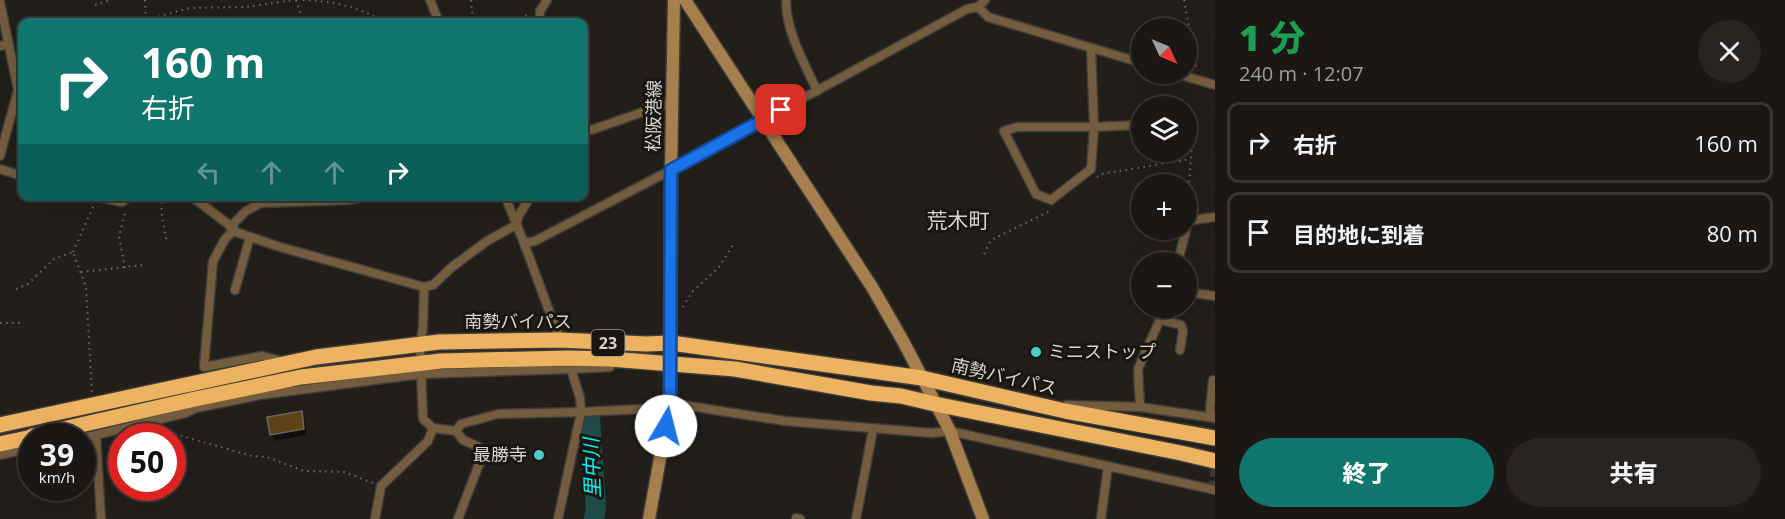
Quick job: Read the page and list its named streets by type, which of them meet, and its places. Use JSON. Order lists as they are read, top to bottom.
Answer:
{
  "streets": {
    "highway": ["南勢バイパス", "23"],
    "street": ["松阪港線"]
  },
  "crossings": [
    ["松阪港線", "南勢バイパス"]
  ],
  "districts": ["荒木町"],
  "water": ["里中川"],
  "places": ["ミニストップ", "最勝寺"],
  "north": "bottom right",
  "page": {
    "heading": ["1 分", "240 m · 12:07"],
    "map_buttons": ["+", "−"],
    "turn": ["160 m", "右折"],
    "list": [
      {
        "name": "右折",
        "value": "160 m"
      },
      {
        "name": "目的地に到着",
        "value": "80 m"
      }
    ],
    "speed": "39 km/h",
    "limit": "50",
    "buttons": ["終了", "共有"]
  }
}
